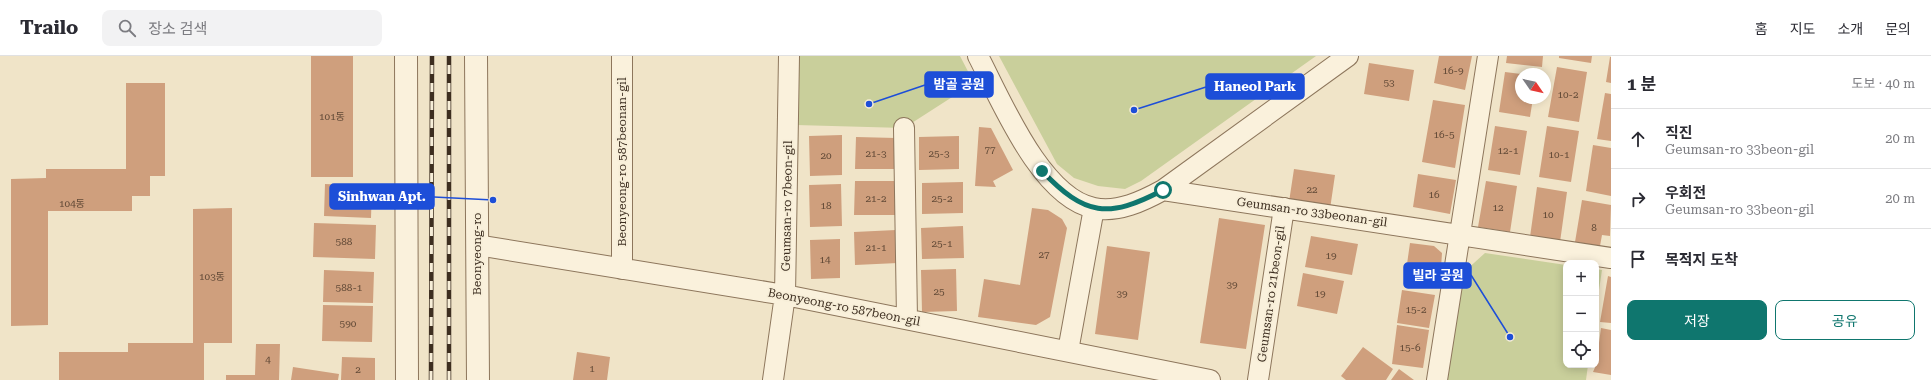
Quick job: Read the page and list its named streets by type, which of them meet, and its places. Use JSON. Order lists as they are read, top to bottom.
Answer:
{
  "streets": {
    "street": [
      "Beonyeong-ro 587beonan-gil",
      "Geumsan-ro 7beon-gil",
      "Geumsan-ro 33beonan-gil",
      "Beonyeong-ro",
      "Geumsan-ro 21beon-gil",
      "Beonyeong-ro 587beon-gil"
    ]
  },
  "crossings": [
    ["Beonyeong-ro 587beonan-gil", "Beonyeong-ro 587beon-gil"],
    ["Geumsan-ro 7beon-gil", "Beonyeong-ro 587beon-gil"],
    ["Geumsan-ro 33beonan-gil", "Geumsan-ro 21beon-gil"],
    ["Beonyeong-ro", "Beonyeong-ro 587beon-gil"]
  ],
  "places": [
    "밤골 공원",
    "Haneol Park",
    "Sinhwan Apt.",
    "빌라 공원"
  ],
  "house_numbers": [
    "16-9",
    "53",
    "10-2",
    "101동",
    "16-5",
    "77",
    "12-1",
    "21-3",
    "25-3",
    "10-1",
    "20",
    "22",
    "16",
    "21-2",
    "25-2",
    "104동",
    "18",
    "12",
    "10",
    "8",
    "588",
    "25-1",
    "21-1",
    "27",
    "19",
    "14",
    "103동",
    "39",
    "588-1",
    "25",
    "39",
    "19",
    "15-2",
    "590",
    "15-6",
    "4",
    "1",
    "2"
  ],
  "north": "bottom right",
  "page": {
    "header": "Trailo",
    "search": "장소 검색",
    "nav": [
      "홈",
      "지도",
      "소개",
      "문의"
    ],
    "heading": ["1 분", "도보 · 40 m"],
    "list": [
      ["직진", "Geumsan-ro 33beon-gil", "20 m"],
      ["우회전", "Geumsan-ro 33beon-gil", "20 m"],
      "목적지 도착"
    ],
    "map_buttons": ["+", "−"],
    "buttons": ["저장", "공유"]
  }
}
